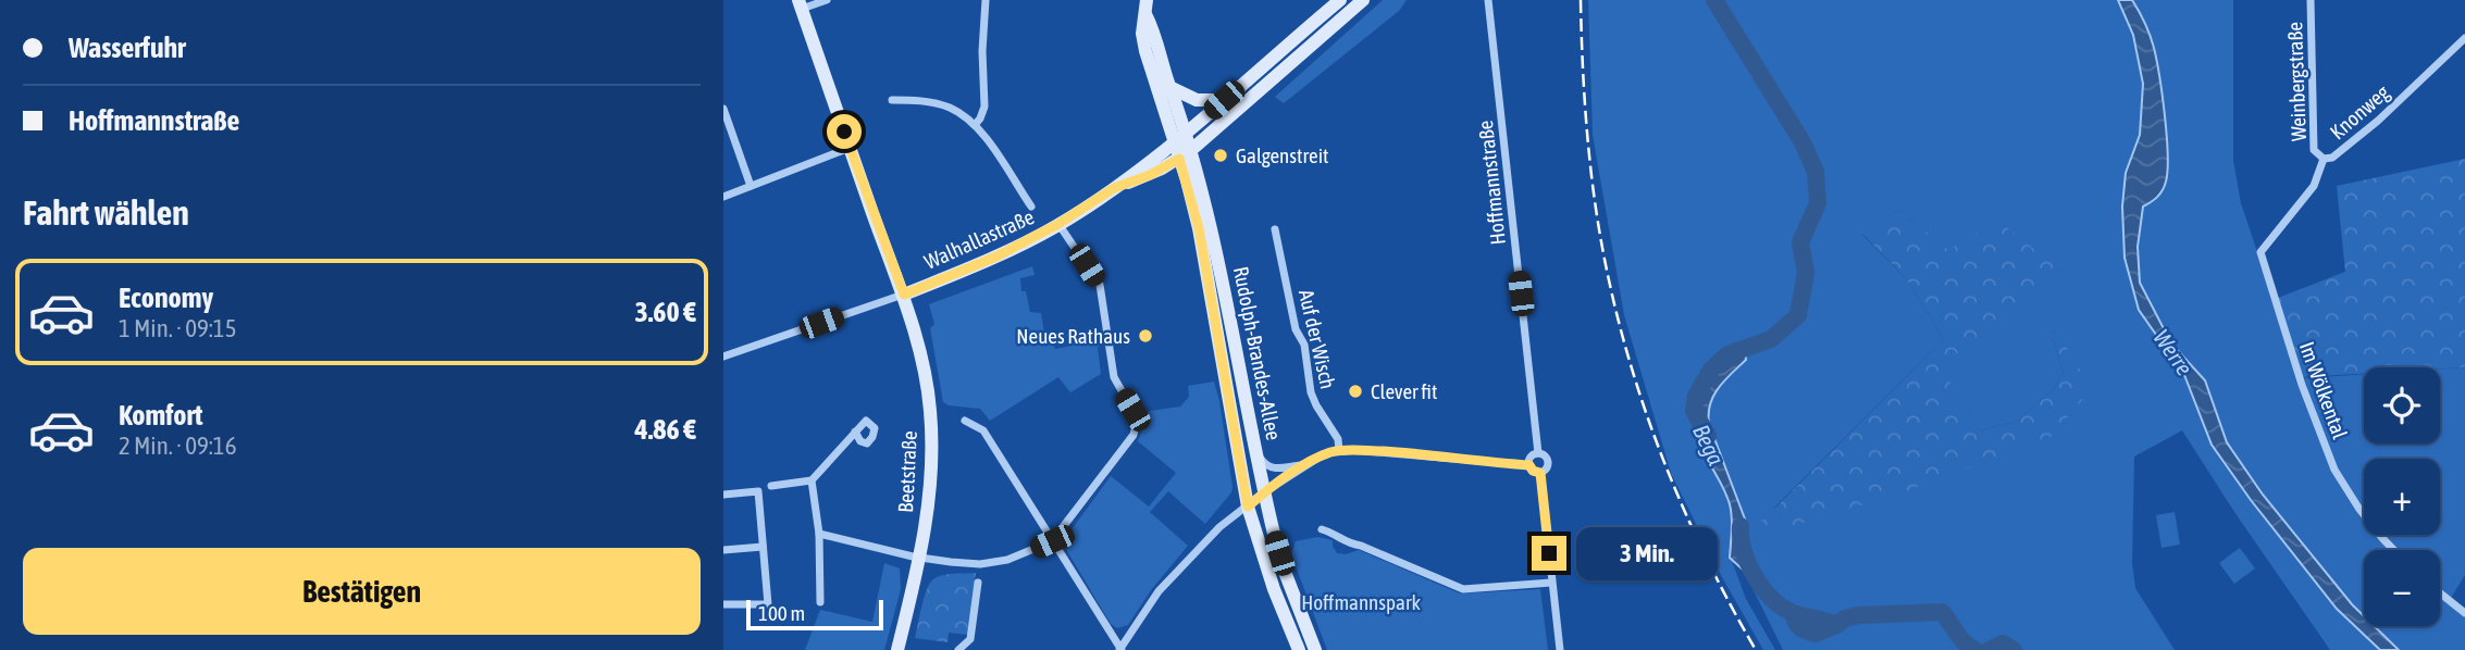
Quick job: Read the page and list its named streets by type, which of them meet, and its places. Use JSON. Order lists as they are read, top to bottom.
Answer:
{
  "streets": {
    "main road": ["Walhallastraße", "Rudolph-Brandes-Allee", "Beetstraße"],
    "street": [
      "Weinbergstraße",
      "Knonweg",
      "Hoffmannstraße",
      "Auf der Wisch",
      "Im Wölkental"
    ]
  },
  "crossings": [
    ["Weinbergstraße", "Knonweg"],
    ["Knonweg", "Im Wölkental"],
    ["Walhallastraße", "Rudolph-Brandes-Allee"],
    ["Walhallastraße", "Beetstraße"]
  ],
  "water": ["Werre", "Bega"],
  "parks": ["Hoffmannspark"],
  "places": ["Galgenstreit", "Neues Rathaus", "Clever fit"],
  "scale_bar": "100 m",
  "page": {
    "banner": ["Wasserfuhr", "Hoffmannstraße"],
    "heading": "Fahrt wählen",
    "list": [
      {
        "name": "Economy",
        "note": "1 Min. · 09:15",
        "value": "3.60 €"
      },
      {
        "name": "Komfort",
        "note": "2 Min. · 09:16",
        "value": "4.86 €"
      }
    ],
    "map_buttons": ["+", "−"],
    "bubble": "3 Min.",
    "buttons": "Bestätigen",
    "scale": "100 m"
  }
}
